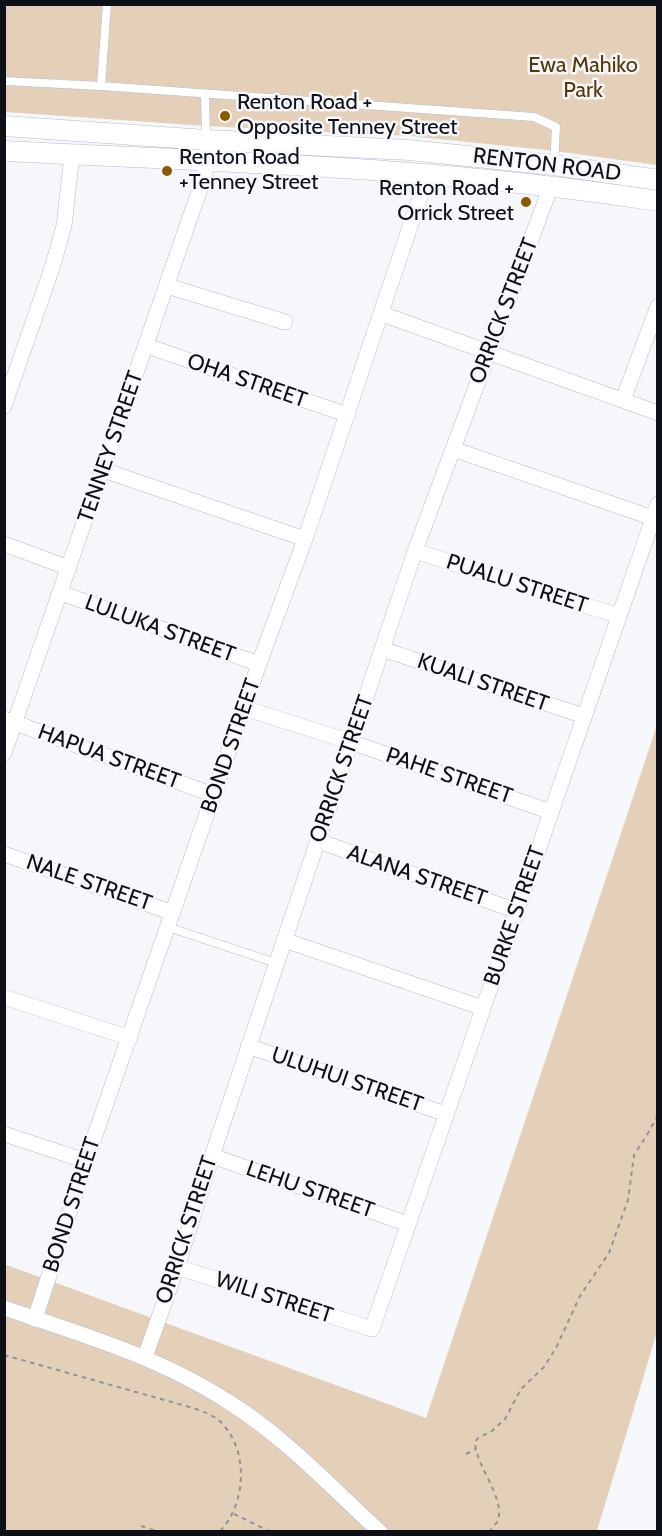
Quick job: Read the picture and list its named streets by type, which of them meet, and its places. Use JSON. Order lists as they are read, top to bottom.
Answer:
{
  "streets": {
    "street": [
      "RENTON ROAD",
      "ORRICK STREET",
      "OHA STREET",
      "TENNEY STREET",
      "PUALU STREET",
      "LULUKA STREET",
      "KUALI STREET",
      "BOND STREET",
      "HAPUA STREET",
      "PAHE STREET",
      "ALANA STREET",
      "NALE STREET",
      "BURKE STREET",
      "ULUHUI STREET",
      "LEHU STREET",
      "WILI STREET"
    ]
  },
  "crossings": [
    ["RENTON ROAD", "ORRICK STREET"],
    ["RENTON ROAD", "TENNEY STREET"],
    ["RENTON ROAD", "BOND STREET"],
    ["ORRICK STREET", "PUALU STREET"],
    ["ORRICK STREET", "KUALI STREET"],
    ["ORRICK STREET", "PAHE STREET"],
    ["ORRICK STREET", "ALANA STREET"],
    ["ORRICK STREET", "ULUHUI STREET"],
    ["ORRICK STREET", "LEHU STREET"],
    ["ORRICK STREET", "WILI STREET"],
    ["OHA STREET", "TENNEY STREET"],
    ["OHA STREET", "BOND STREET"],
    ["TENNEY STREET", "LULUKA STREET"],
    ["TENNEY STREET", "HAPUA STREET"],
    ["PUALU STREET", "BURKE STREET"],
    ["LULUKA STREET", "BOND STREET"],
    ["KUALI STREET", "BURKE STREET"],
    ["BOND STREET", "HAPUA STREET"],
    ["BOND STREET", "PAHE STREET"],
    ["BOND STREET", "NALE STREET"],
    ["PAHE STREET", "BURKE STREET"],
    ["ALANA STREET", "BURKE STREET"],
    ["BURKE STREET", "ULUHUI STREET"],
    ["BURKE STREET", "LEHU STREET"],
    ["BURKE STREET", "WILI STREET"]
  ],
  "parks": ["Ewa Mahiko Park"],
  "places": ["Renton Road + Opposite Tenney Street", "Renton Road +Tenney Street", "Renton Road + Orrick Street"]
}
